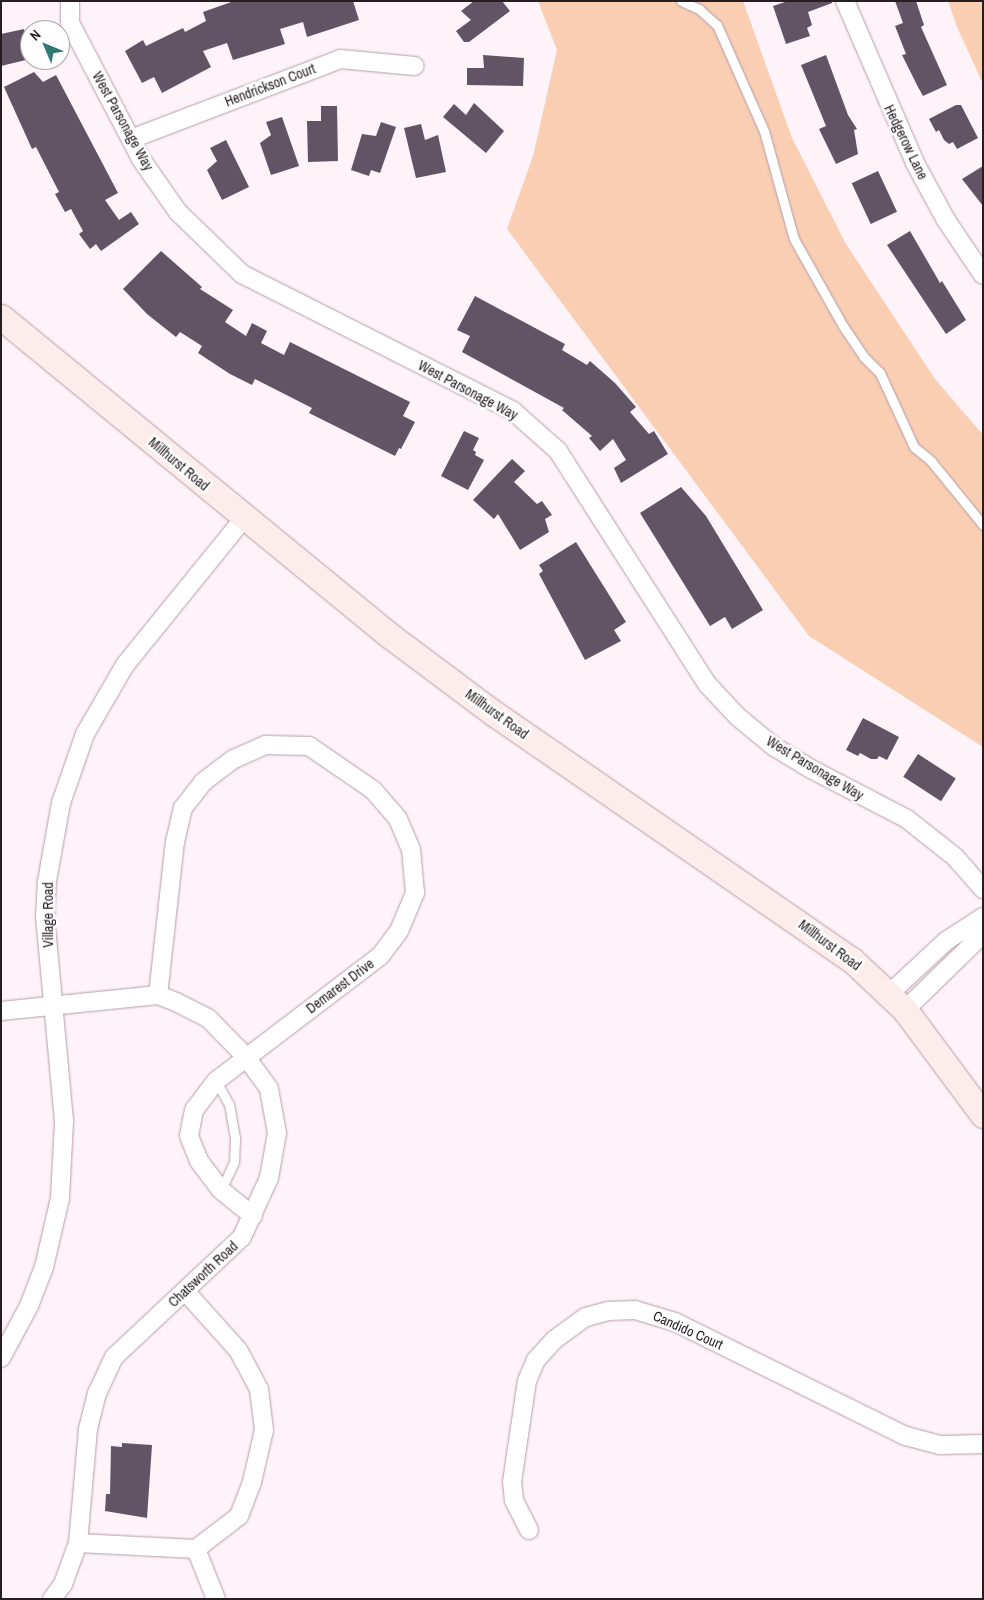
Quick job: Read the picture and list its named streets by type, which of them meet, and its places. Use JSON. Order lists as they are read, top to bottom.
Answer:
{
  "streets": {
    "street": [
      "Hendrickson Court",
      "West Parsonage Way",
      "Hedgerow Lane",
      "Millhurst Road",
      "Village Road",
      "Demarest Drive",
      "Chatsworth Road",
      "Candido Court"
    ]
  },
  "crossings": [
    ["Hendrickson Court", "West Parsonage Way"],
    ["Millhurst Road", "Village Road"],
    ["Demarest Drive", "Chatsworth Road"]
  ],
  "north": "top left"
}
